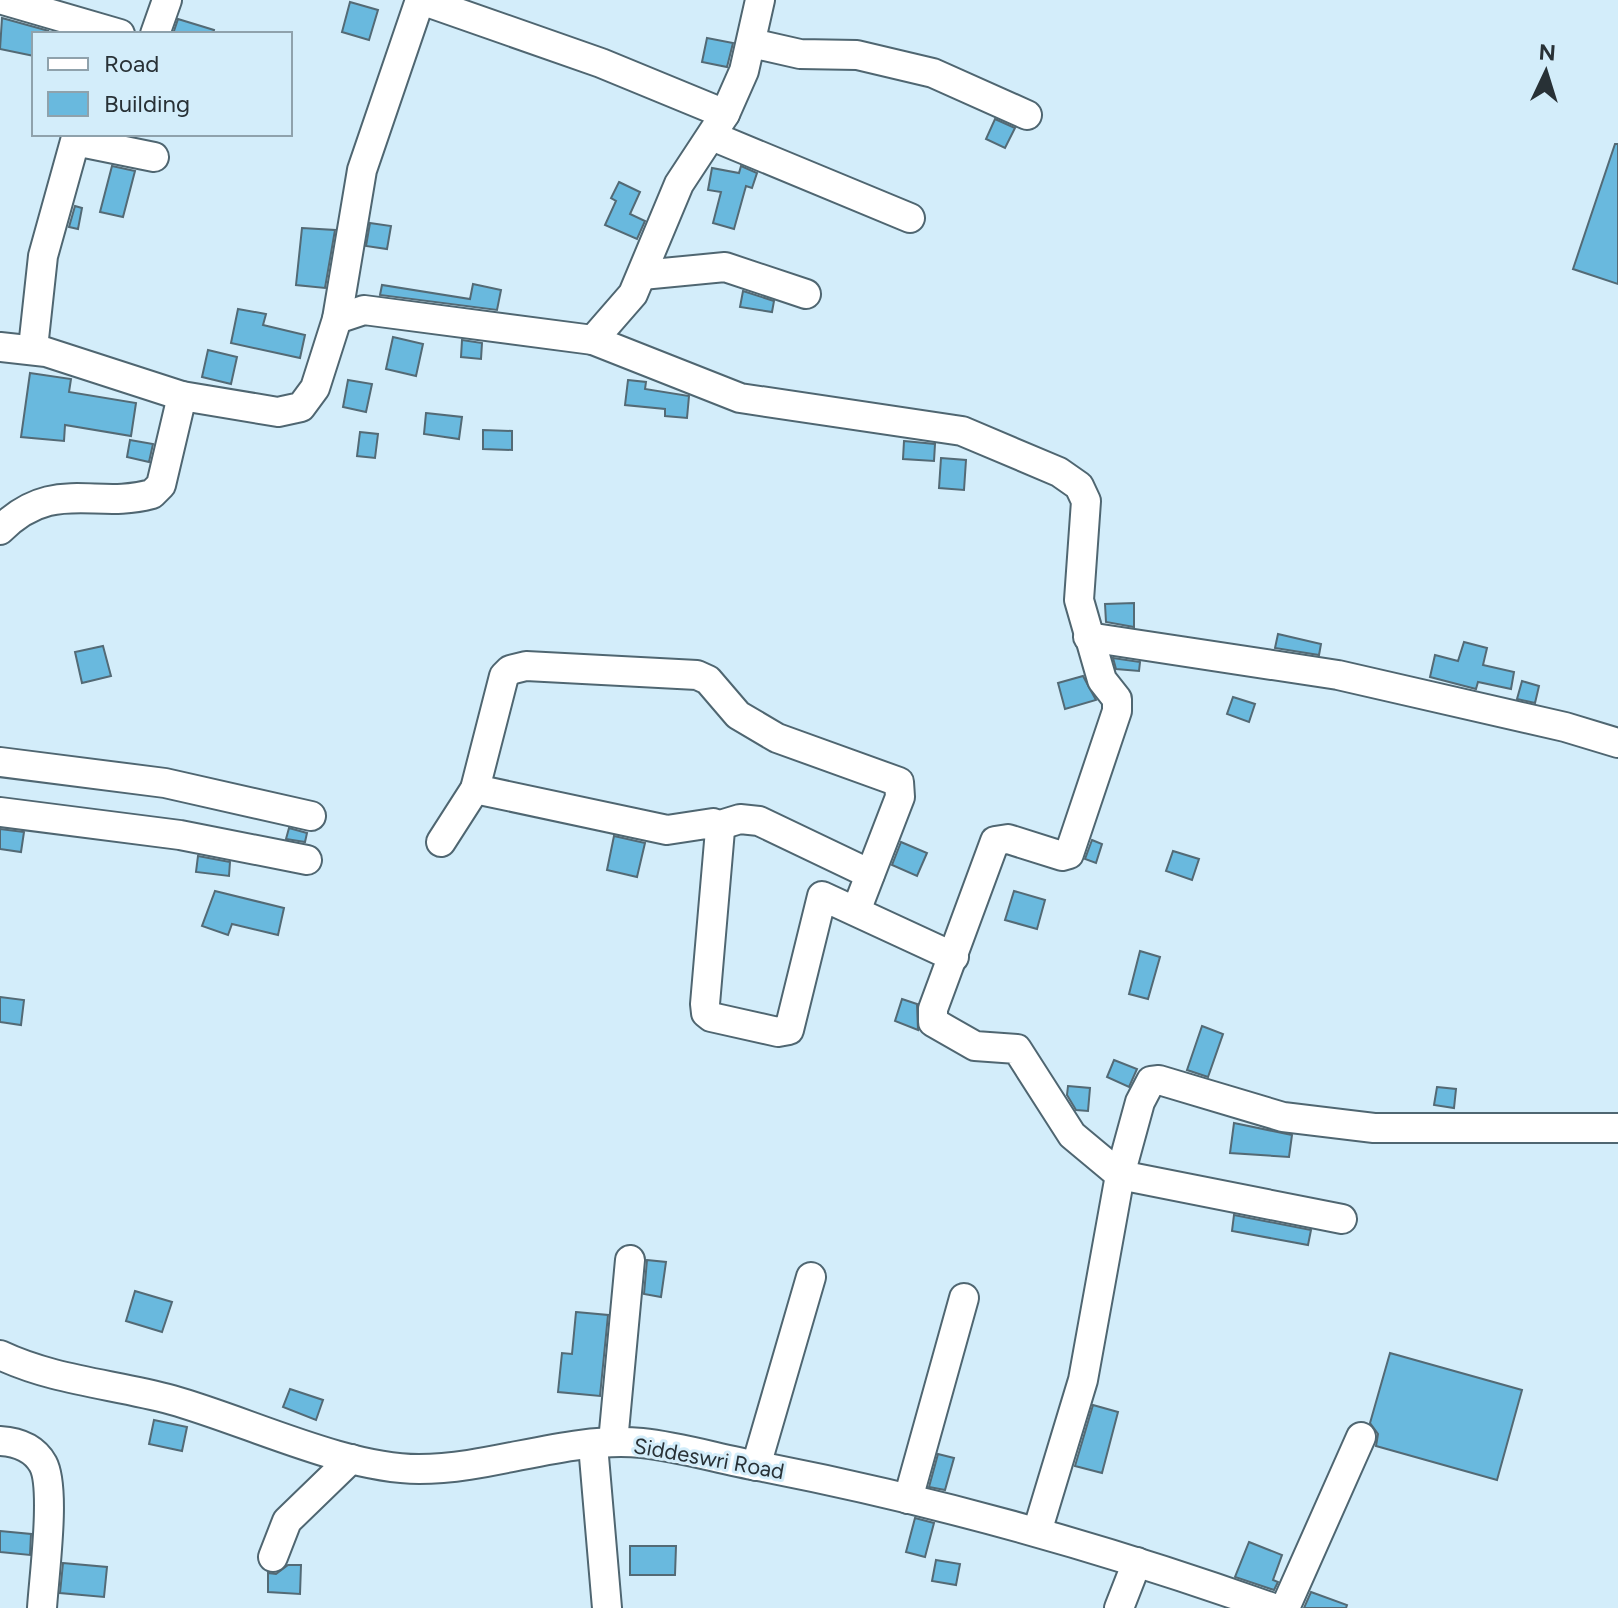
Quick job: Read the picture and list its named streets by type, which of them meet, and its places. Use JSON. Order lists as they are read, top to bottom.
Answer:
{
  "streets": {
    "street": ["Siddeswri Road"]
  },
  "legend": ["Road", "Building"],
  "north": "top"
}
